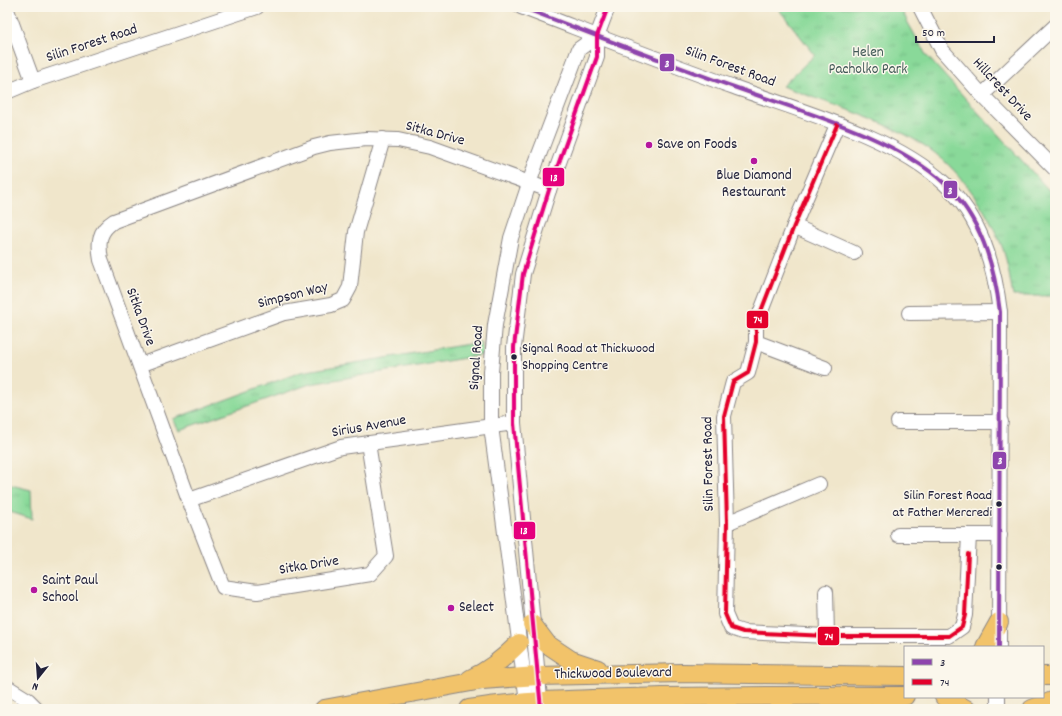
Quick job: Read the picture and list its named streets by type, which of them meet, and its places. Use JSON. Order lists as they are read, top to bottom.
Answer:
{
  "streets": {
    "main road": ["Thickwood Boulevard"],
    "street": [
      "Silin Forest Road",
      "Hillcrest Drive",
      "Sitka Drive",
      "Simpson Way",
      "Signal Road",
      "Sirius Avenue"
    ]
  },
  "crossings": [
    ["Silin Forest Road", "Signal Road"],
    ["Sitka Drive", "Simpson Way"],
    ["Sitka Drive", "Signal Road"],
    ["Sitka Drive", "Sirius Avenue"],
    ["Signal Road", "Sirius Avenue"],
    ["Signal Road", "Thickwood Boulevard"]
  ],
  "parks": ["Helen Pacholko Park"],
  "places": [
    "Save on Foods",
    "Blue Diamond Restaurant",
    "Signal Road at Thickwood Shopping Centre",
    "Silin Forest Road at Father Mercredi",
    "Saint Paul School",
    "Select"
  ],
  "lines": ["transit line 3", "transit line 13", "transit line 74"],
  "legend": ["3", "74"],
  "scale_bar": "50 m",
  "north": "bottom"
}
